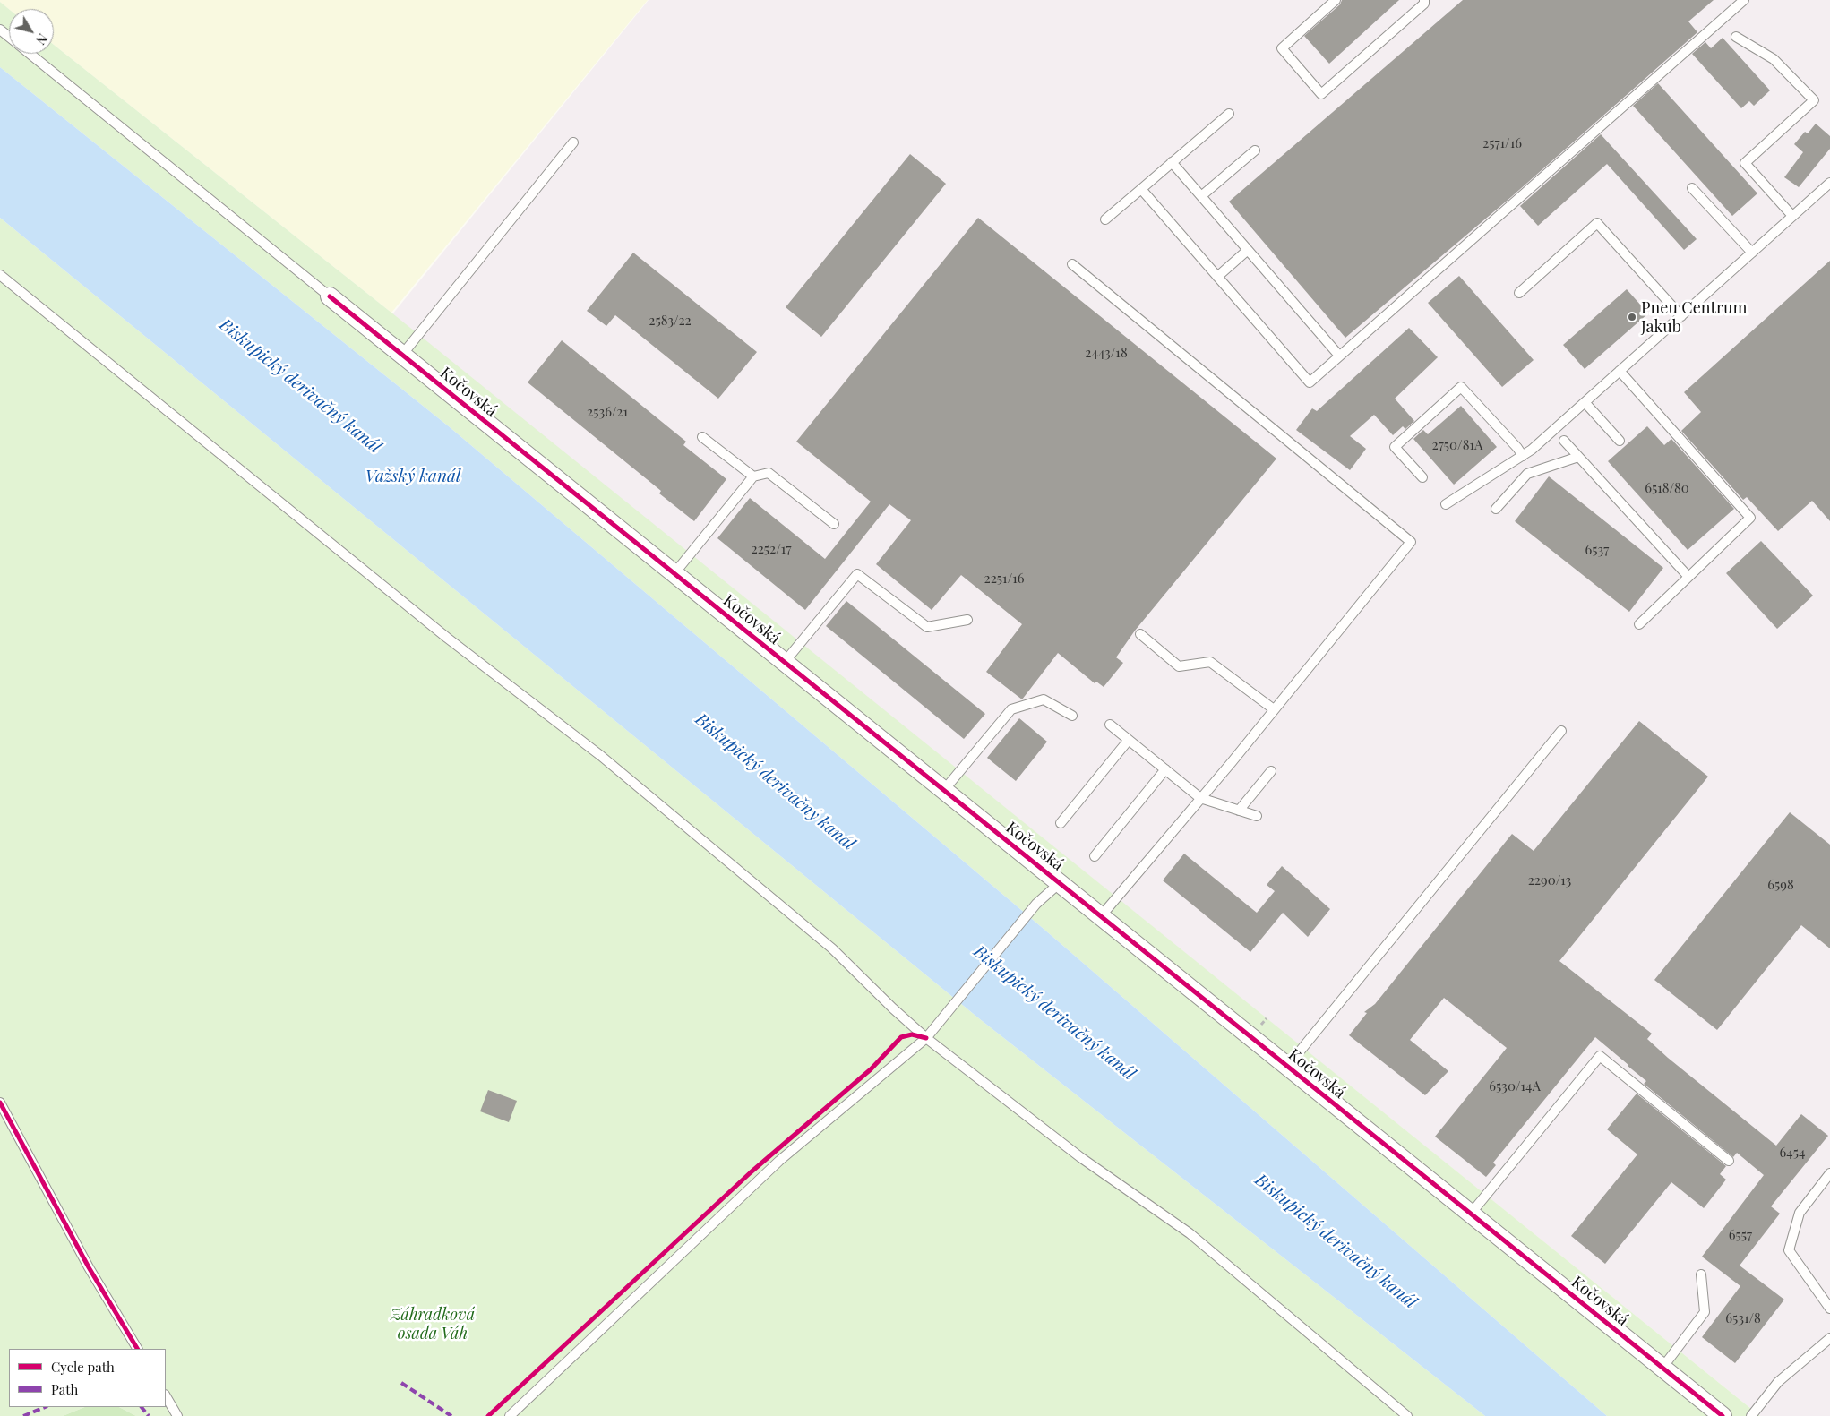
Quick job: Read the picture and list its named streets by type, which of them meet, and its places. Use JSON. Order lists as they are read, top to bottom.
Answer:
{
  "streets": {
    "street": ["Kočovská"]
  },
  "water": ["Biskupický derivačný kanál", "Važský kanál"],
  "parks": ["Záhradková osada Váh"],
  "places": ["Pneu Centrum Jakub"],
  "house_numbers": [
    "2571/16",
    "2583/22",
    "2443/18",
    "2536/21",
    "2750/81A",
    "6518/80",
    "2252/17",
    "6537",
    "2251/16",
    "2290/13",
    "6598",
    "6530/14A",
    "6454",
    "6557",
    "6531/8"
  ],
  "legend": ["Cycle path", "Path"],
  "north": "bottom right"
}
